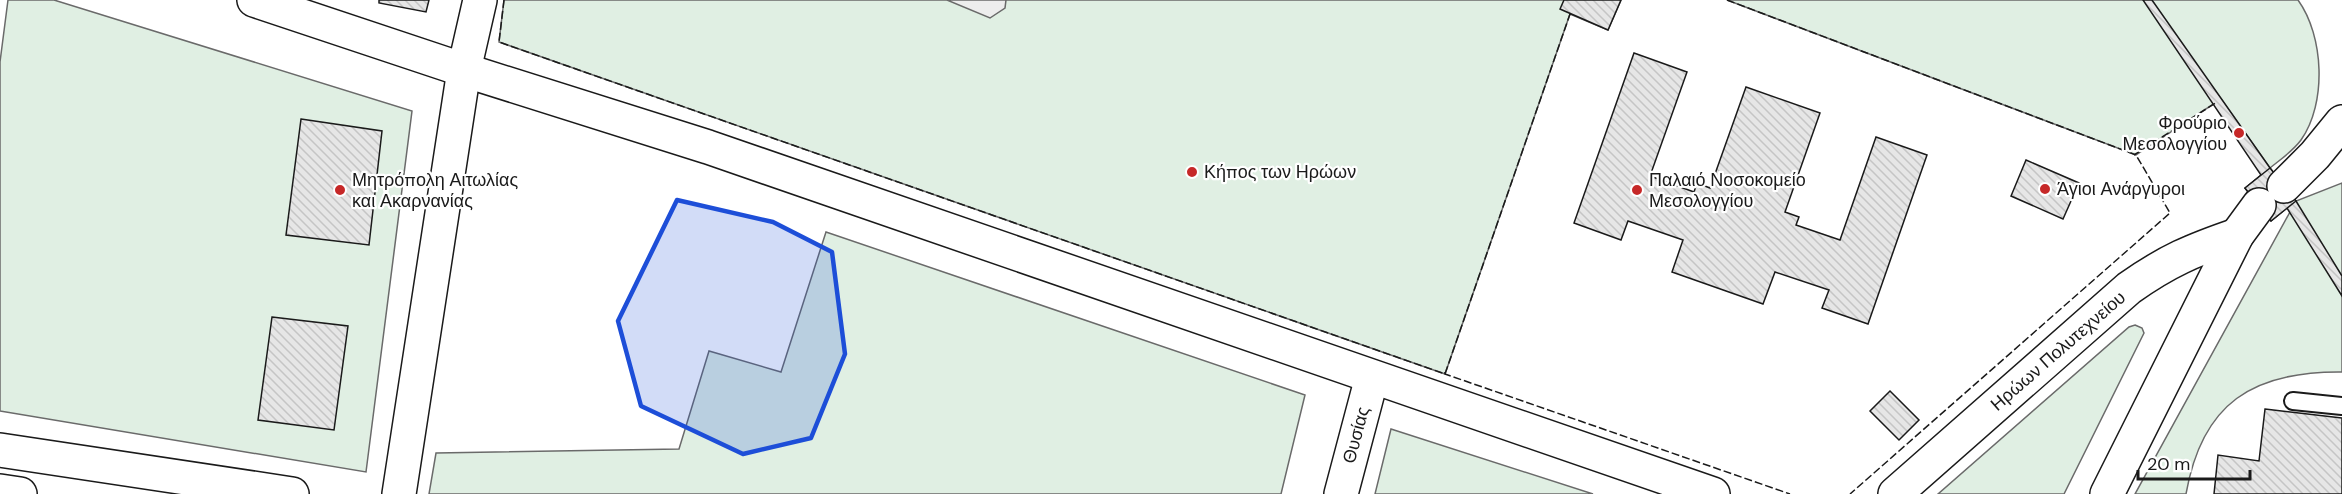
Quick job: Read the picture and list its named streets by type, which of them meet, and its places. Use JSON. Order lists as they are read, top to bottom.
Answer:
{
  "streets": {
    "street": ["Ηρώων Πολυτεχνείου", "Θυσίας"]
  },
  "places": [
    "Φρούριο Μεσολογγίου",
    "Κήπος των Ηρώων",
    "Άγιοι Ανάργυροι",
    "Μητρόπολη Αιτωλίας και Ακαρνανίας",
    "Παλαιό Νοσοκομείο Μεσολογγίου"
  ],
  "scale_bar": "20 m"
}
